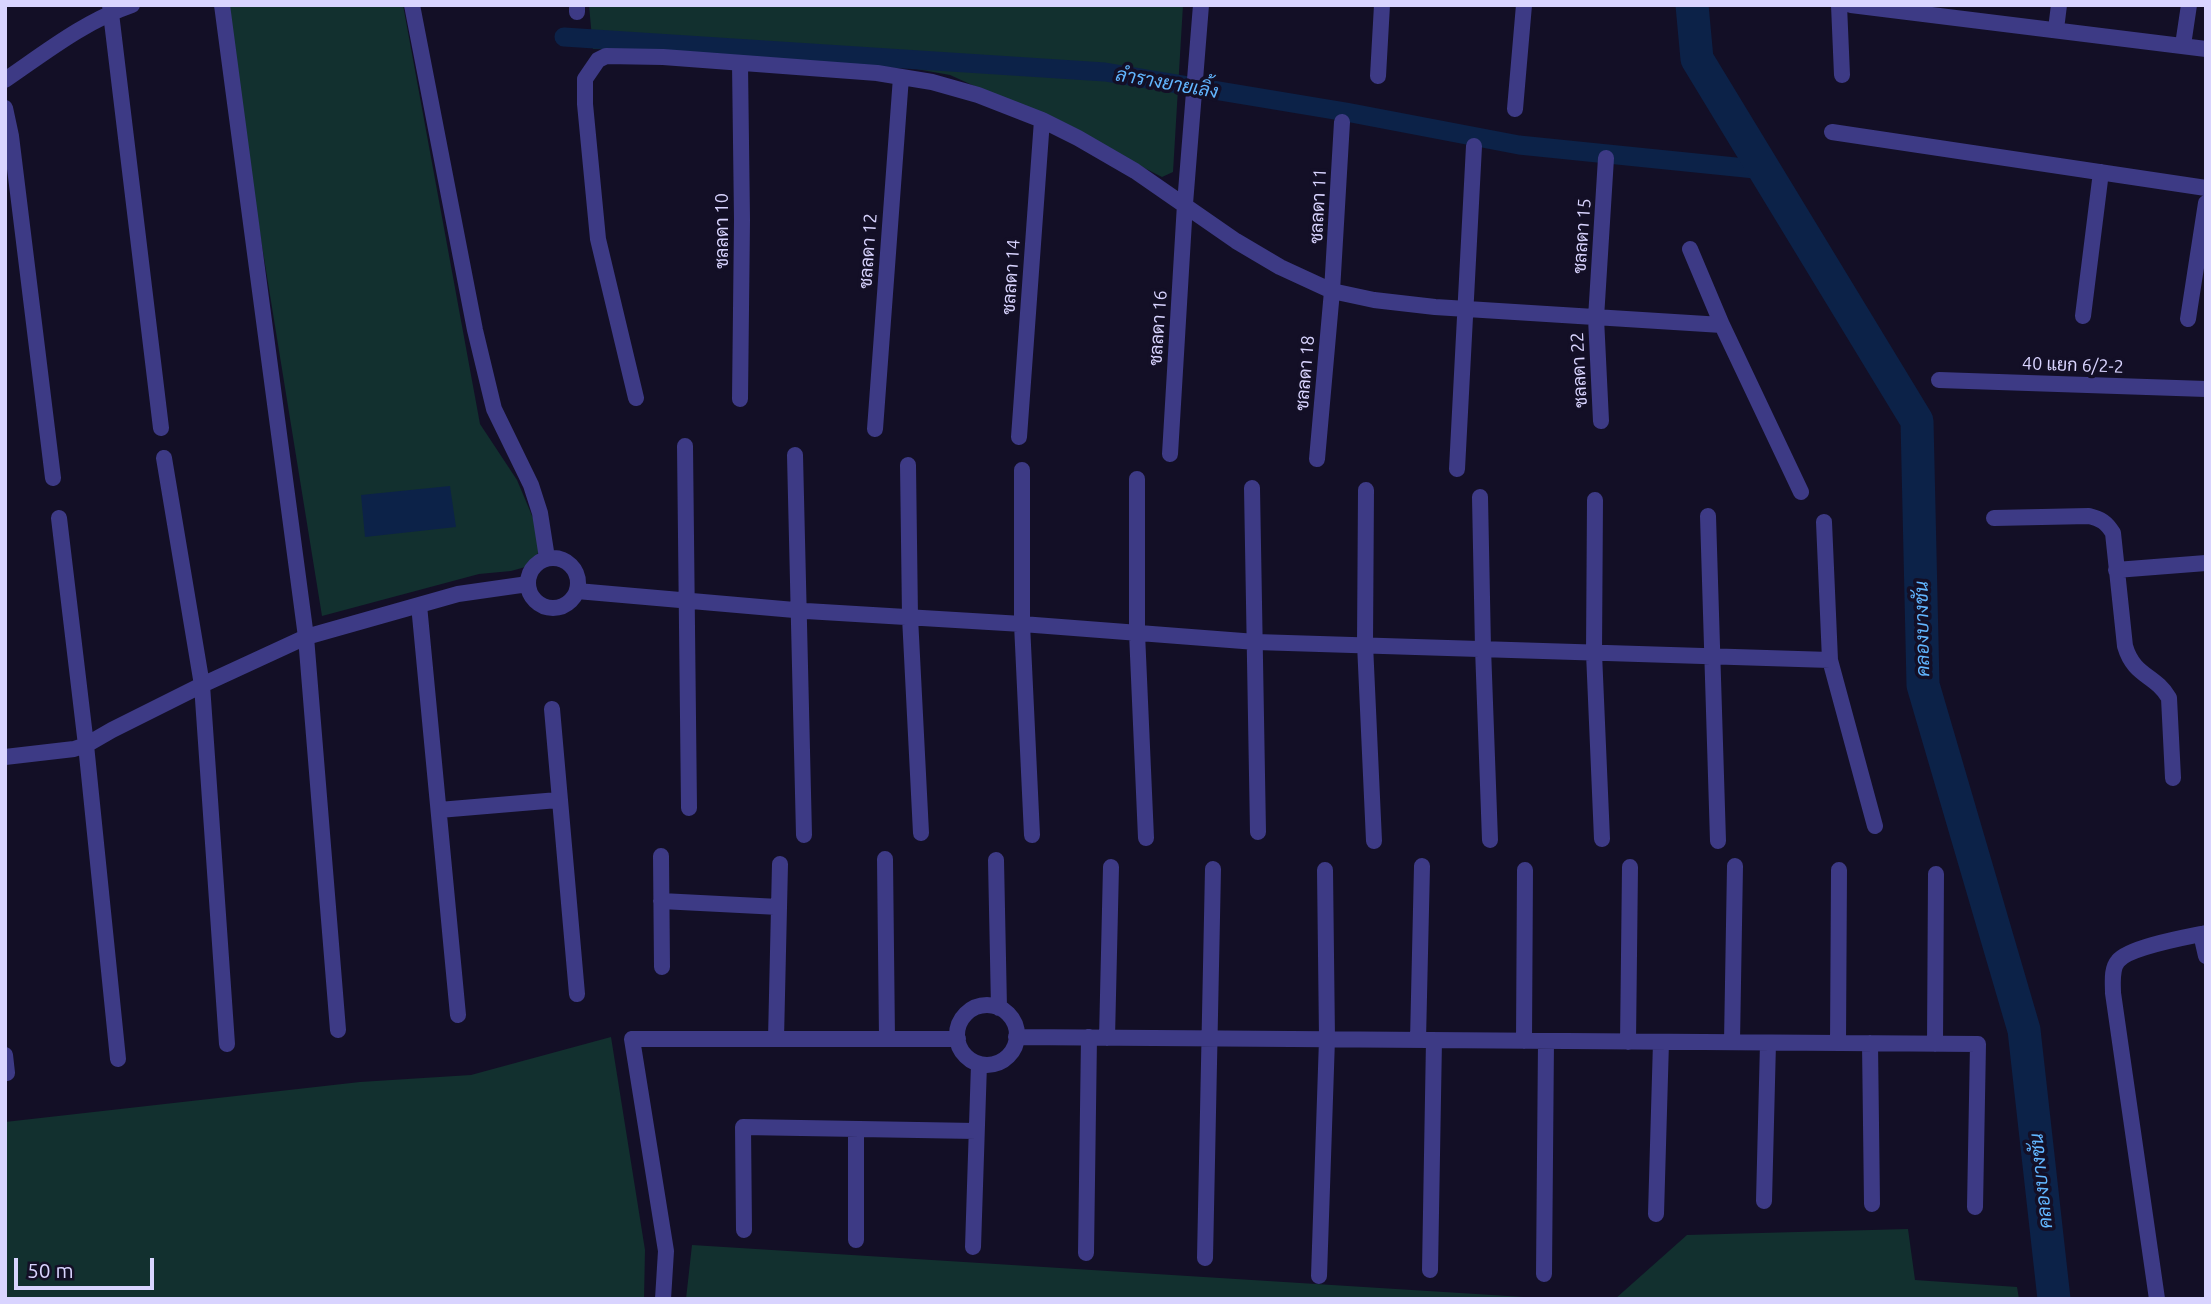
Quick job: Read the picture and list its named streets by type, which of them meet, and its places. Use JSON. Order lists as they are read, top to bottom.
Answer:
{
  "streets": {
    "street": [
      "ชลลดา 11",
      "ชลลดา 10",
      "ชลลดา 15",
      "ชลลดา 12",
      "ชลลดา 14",
      "ชลลดา 16",
      "40 แยก 6/2-2",
      "ชลลดา 22",
      "ชลลดา 18"
    ]
  },
  "crossings": [
    ["ชลลดา 11", "ชลลดา 18"],
    ["ชลลดา 15", "ชลลดา 22"]
  ],
  "water": ["ลำรางยายเลิ้ง", "คลองบางชัน"],
  "scale_bar": "50 m"
}
